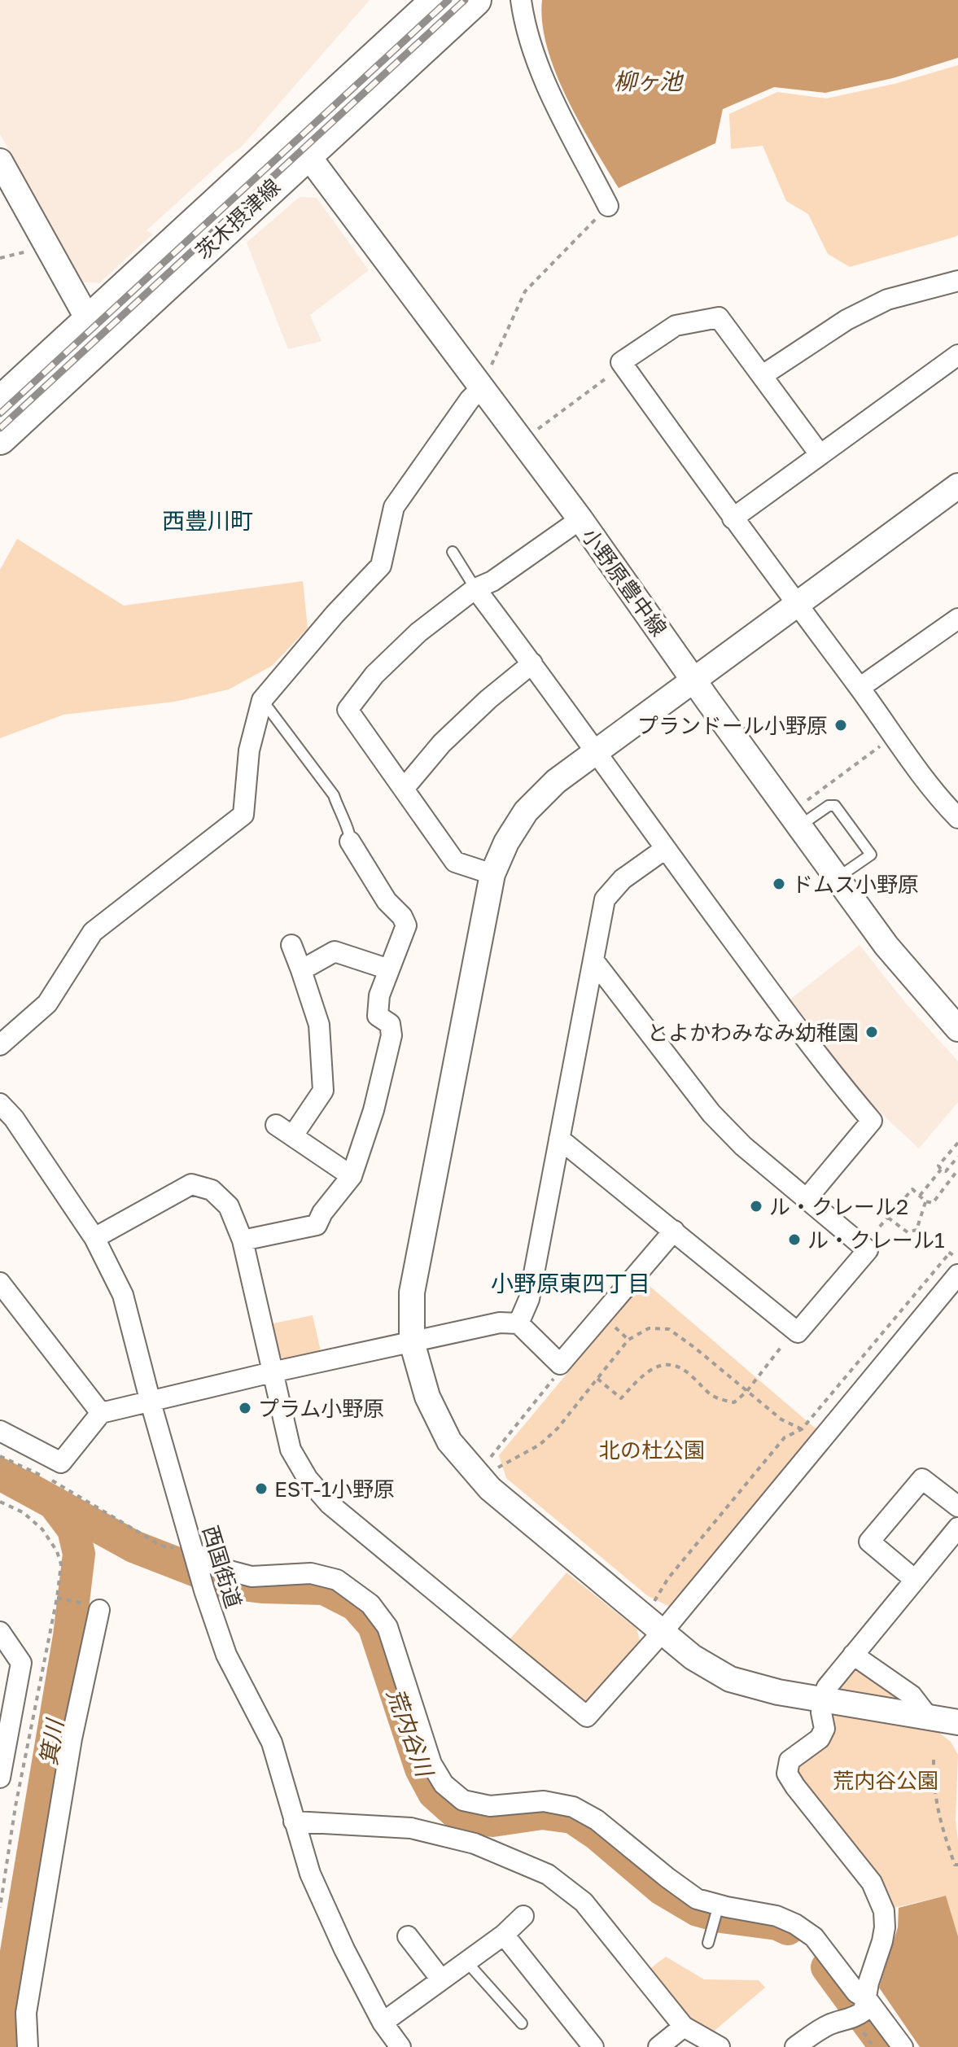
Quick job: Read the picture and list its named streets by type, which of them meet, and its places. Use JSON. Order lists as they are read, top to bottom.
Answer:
{
  "streets": {
    "main road": ["茨木摂津線"],
    "street": ["小野原豊中線", "西国街道"]
  },
  "crossings": [
    ["茨木摂津線", "小野原豊中線"]
  ],
  "districts": ["西豊川町", "小野原東四丁目"],
  "water": ["柳ヶ池", "荒内谷川", "箕川"],
  "parks": ["北の杜公園", "荒内谷公園"],
  "places": [
    "プランドール小野原",
    "ドムス小野原",
    "とよかわみなみ幼稚園",
    "ル・クレール2",
    "ル・クレール1",
    "プラム小野原",
    "EST-1小野原"
  ]
}
